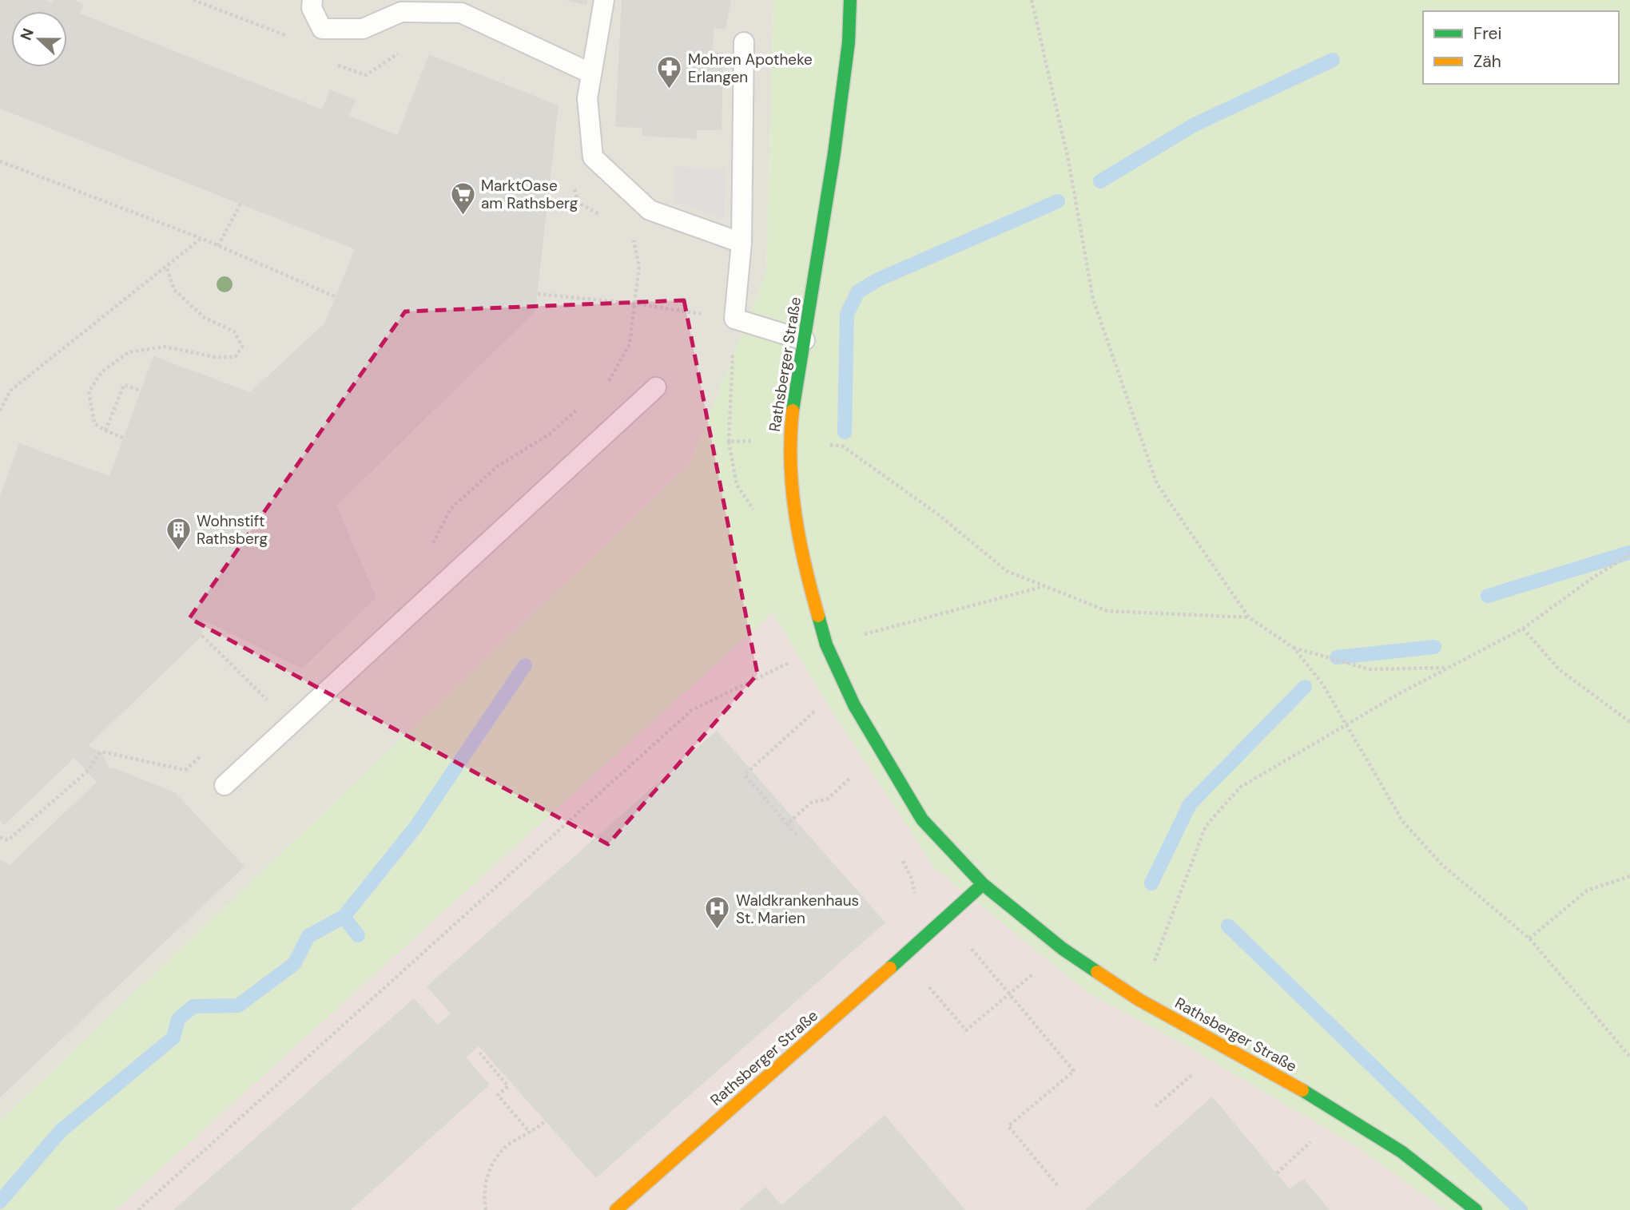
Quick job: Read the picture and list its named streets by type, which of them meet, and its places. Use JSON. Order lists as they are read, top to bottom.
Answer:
{
  "streets": {
    "street": ["Rathsberger Straße"]
  },
  "places": {
    "pharmacy": ["Mohren Apotheke Erlangen"],
    "supermarket": ["MarktOase am Rathsberg"],
    "building": ["Wohnstift Rathsberg"],
    "hospital": ["Waldkrankenhaus St. Marien"]
  },
  "legend": ["Frei", "Zäh"],
  "north": "left"
}
